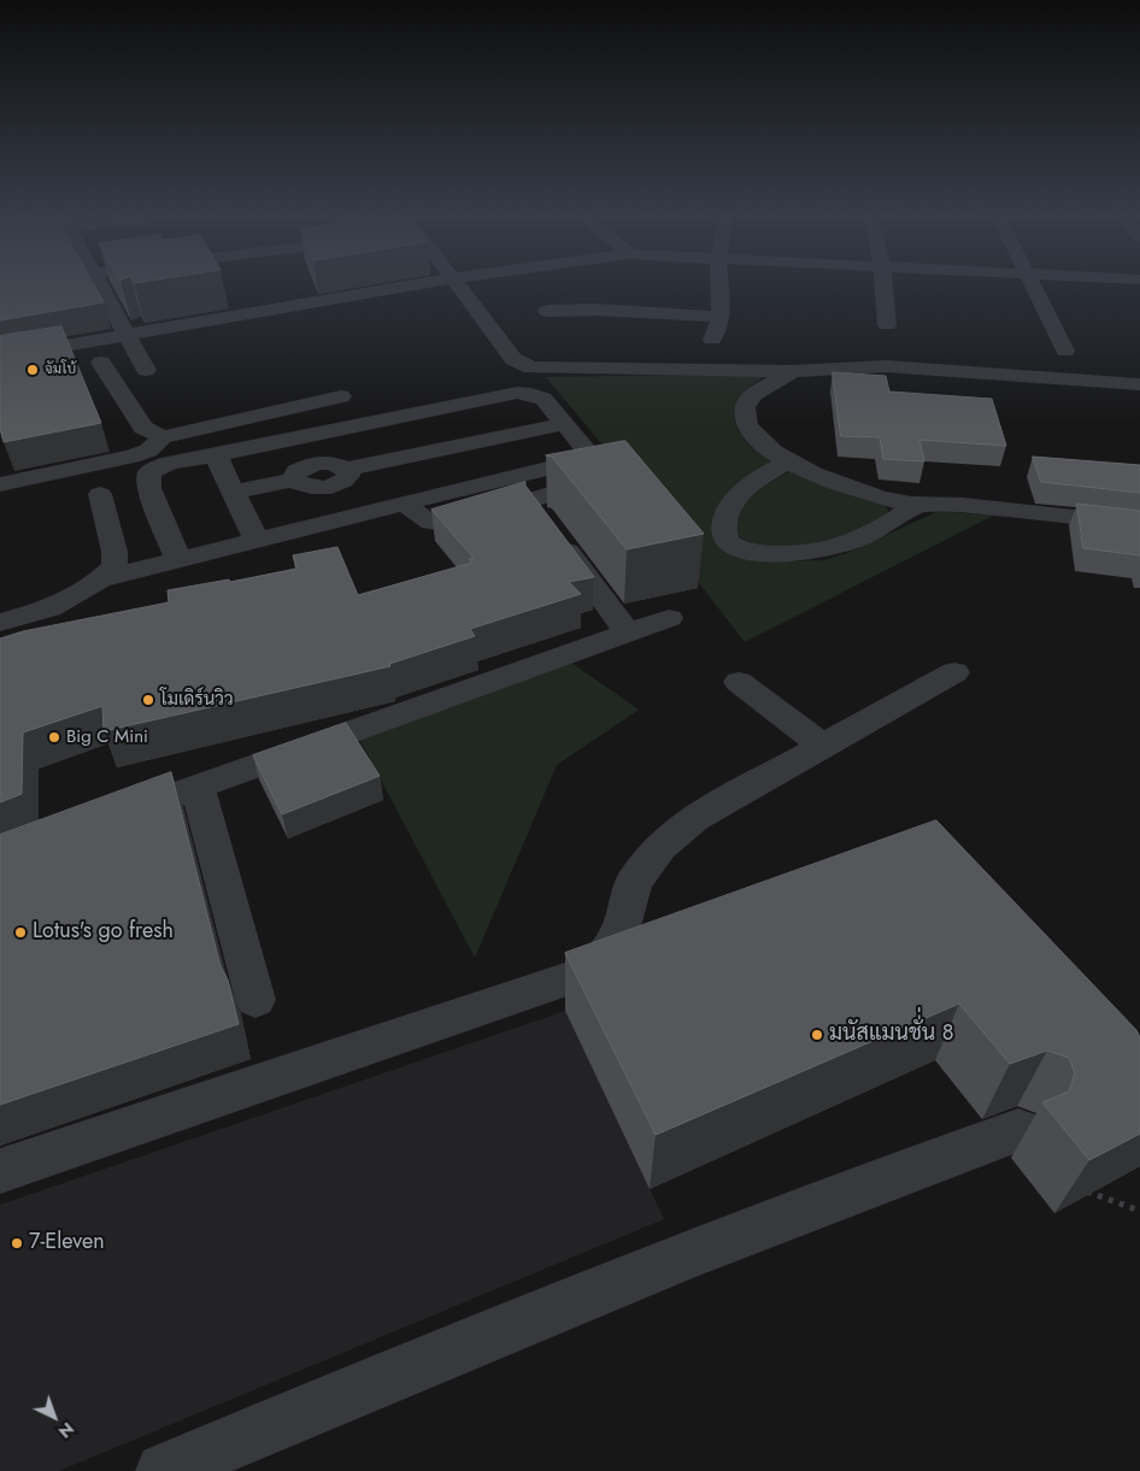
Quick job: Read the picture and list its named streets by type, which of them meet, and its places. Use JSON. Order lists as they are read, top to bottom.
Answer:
{
  "places": [
    "จัมโบ้",
    "โมเดิร์นวิว",
    "Big C Mini",
    "Lotus's go fresh",
    "มนัสแมนชั่่น 8",
    "7-Eleven"
  ],
  "north": "bottom right"
}
